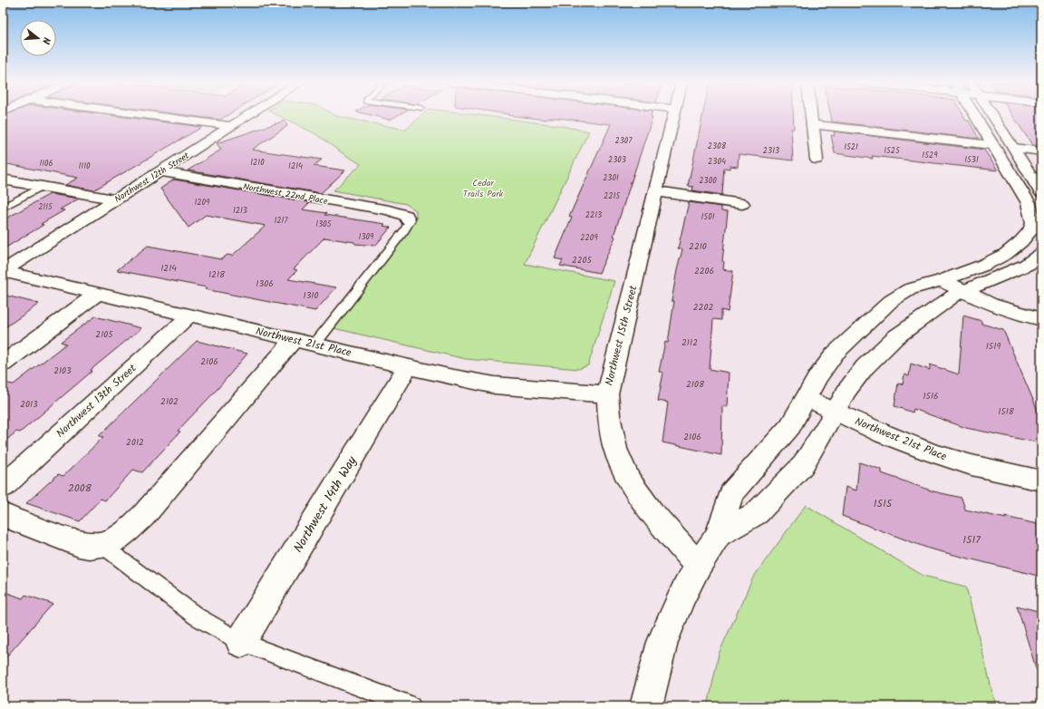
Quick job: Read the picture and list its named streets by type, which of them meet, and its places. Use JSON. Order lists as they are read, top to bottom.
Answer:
{
  "streets": {
    "street": [
      "Northwest 12th Street",
      "Northwest 22nd Place",
      "Northwest 15th Street",
      "Northwest 21st Place",
      "Northwest 13th Street",
      "Northwest 14th Way"
    ]
  },
  "crossings": [
    ["Northwest 12th Street", "Northwest 22nd Place"],
    ["Northwest 12th Street", "Northwest 21st Place"],
    ["Northwest 15th Street", "Northwest 21st Place"],
    ["Northwest 21st Place", "Northwest 13th Street"],
    ["Northwest 21st Place", "Northwest 14th Way"]
  ],
  "parks": ["Cedar Trails Park"],
  "house_numbers": [
    "2307",
    "2308",
    "1521",
    "2313",
    "1525",
    "1529",
    "2303",
    "1531",
    "2304",
    "1210",
    "1106",
    "1110",
    "1214",
    "2301",
    "2300",
    "2215",
    "1209",
    "2115",
    "1213",
    "2213",
    "1501",
    "1217",
    "1305",
    "1309",
    "2209",
    "2210",
    "2205",
    "1214",
    "2206",
    "1218",
    "1306",
    "1310",
    "2202",
    "2105",
    "2112",
    "1519",
    "2106",
    "2103",
    "2108",
    "1516",
    "2102",
    "2013",
    "1518",
    "2106",
    "2012",
    "2008",
    "1515",
    "1517"
  ],
  "north": "right"
}
